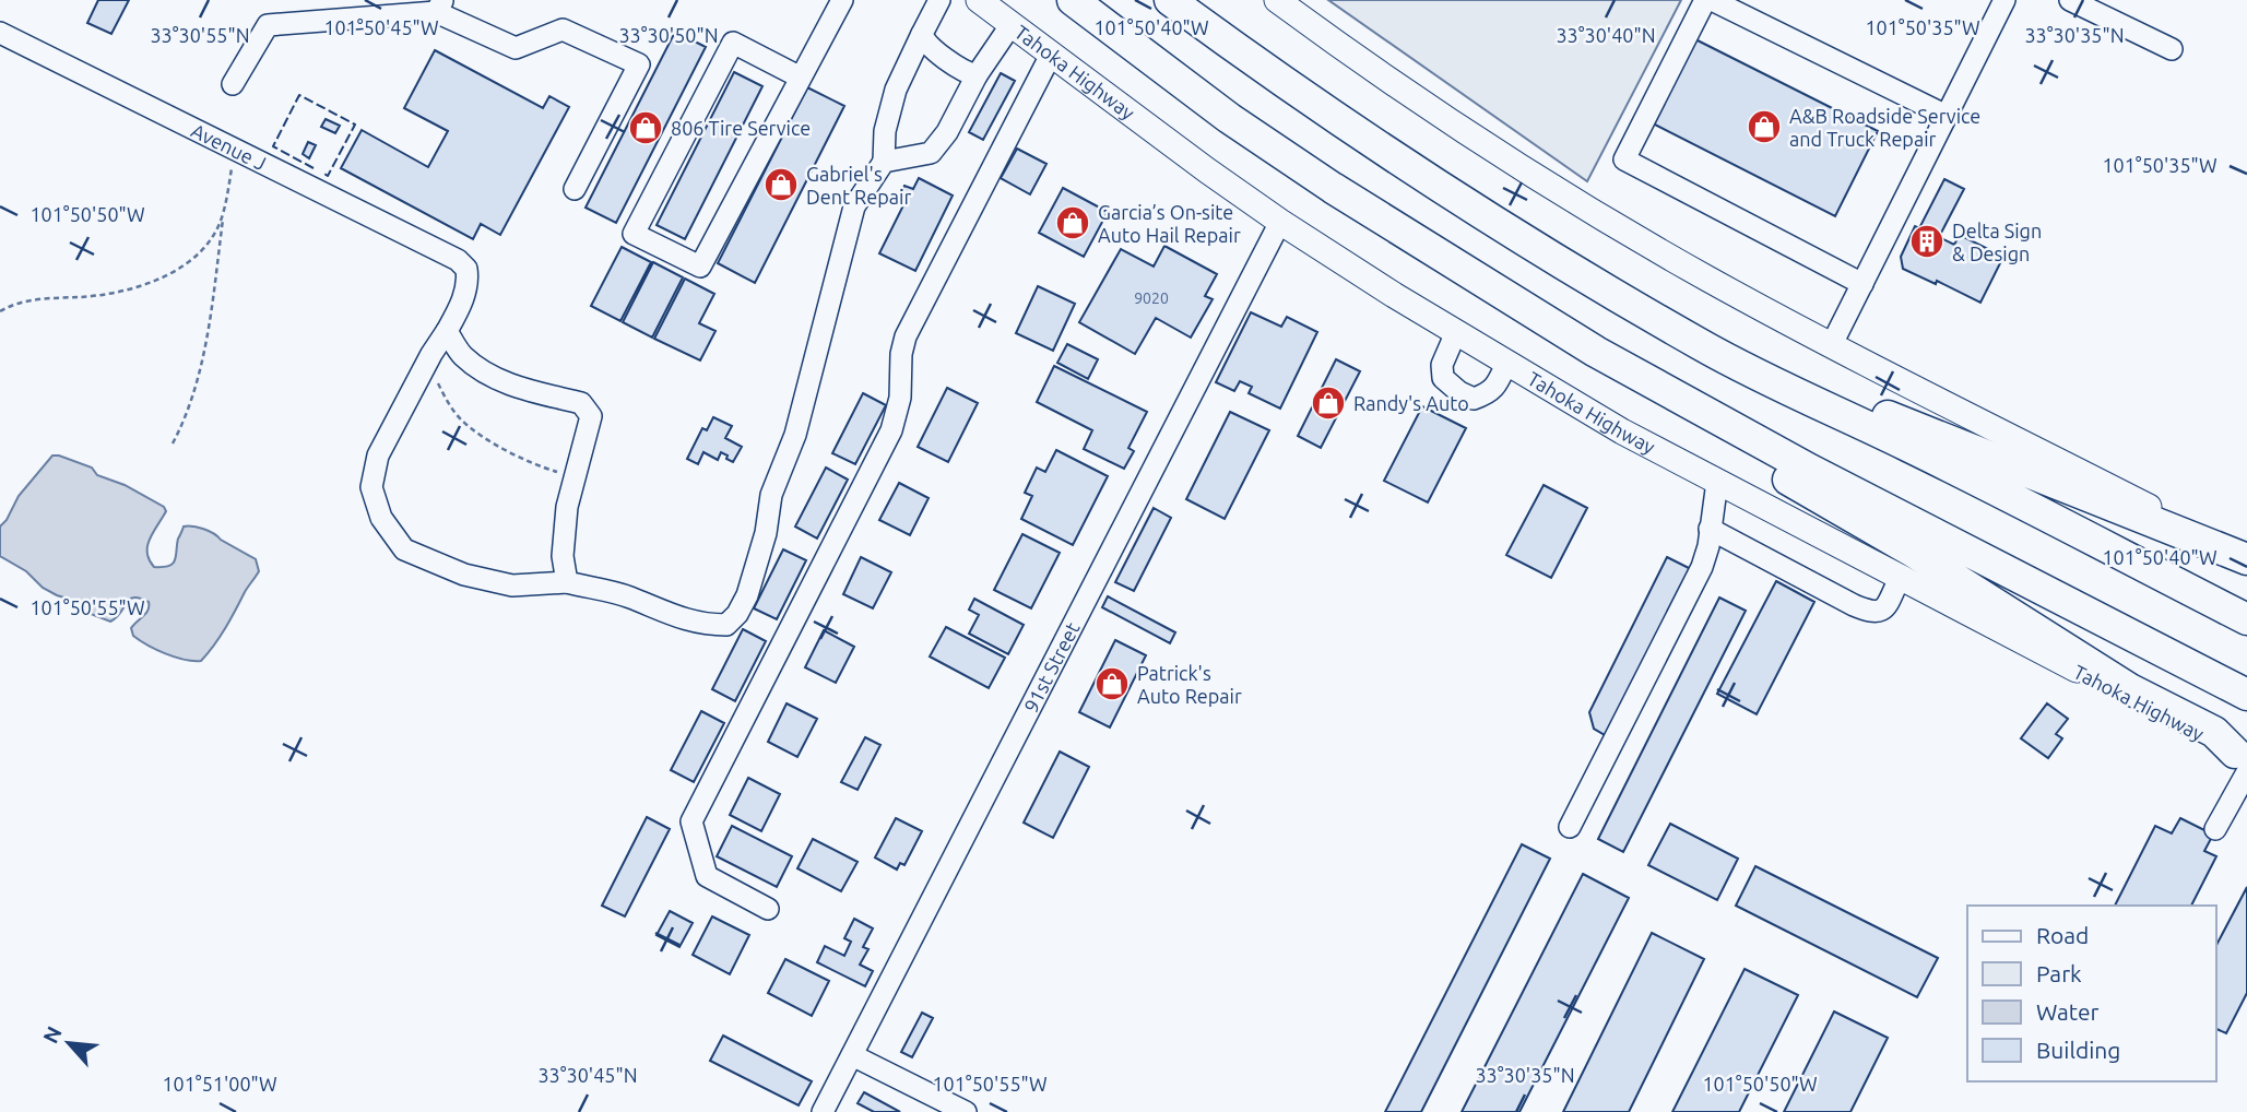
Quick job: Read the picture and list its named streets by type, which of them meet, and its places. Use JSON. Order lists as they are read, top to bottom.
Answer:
{
  "streets": {
    "main road": ["Tahoka Highway"],
    "street": ["Avenue J", "91st Street"]
  },
  "crossings": [
    ["Tahoka Highway", "91st Street"]
  ],
  "places": {
    "shop": [
      "A&B Roadside Service and Truck Repair",
      "806 Tire Service",
      "Gabriel's Dent Repair",
      "Garcia’s On-site Auto Hail Repair",
      "Randy's Auto",
      "Patrick's Auto Repair"
    ],
    "building": ["Delta Sign & Design"]
  },
  "house_numbers": ["9020"],
  "legend": [
    "Road",
    "Park",
    "Water",
    "Building"
  ],
  "north": "top left",
  "coordinates": [
    "101°50'35\"W",
    "101°50'45\"W",
    "101°50'40\"W",
    "33°30'55\"N",
    "33°30'50\"N",
    "33°30'40\"N",
    "33°30'35\"N",
    "101°50'50\"W",
    "101°50'55\"W",
    "33°30'45\"N",
    "101°51'00\"W"
  ]
}
